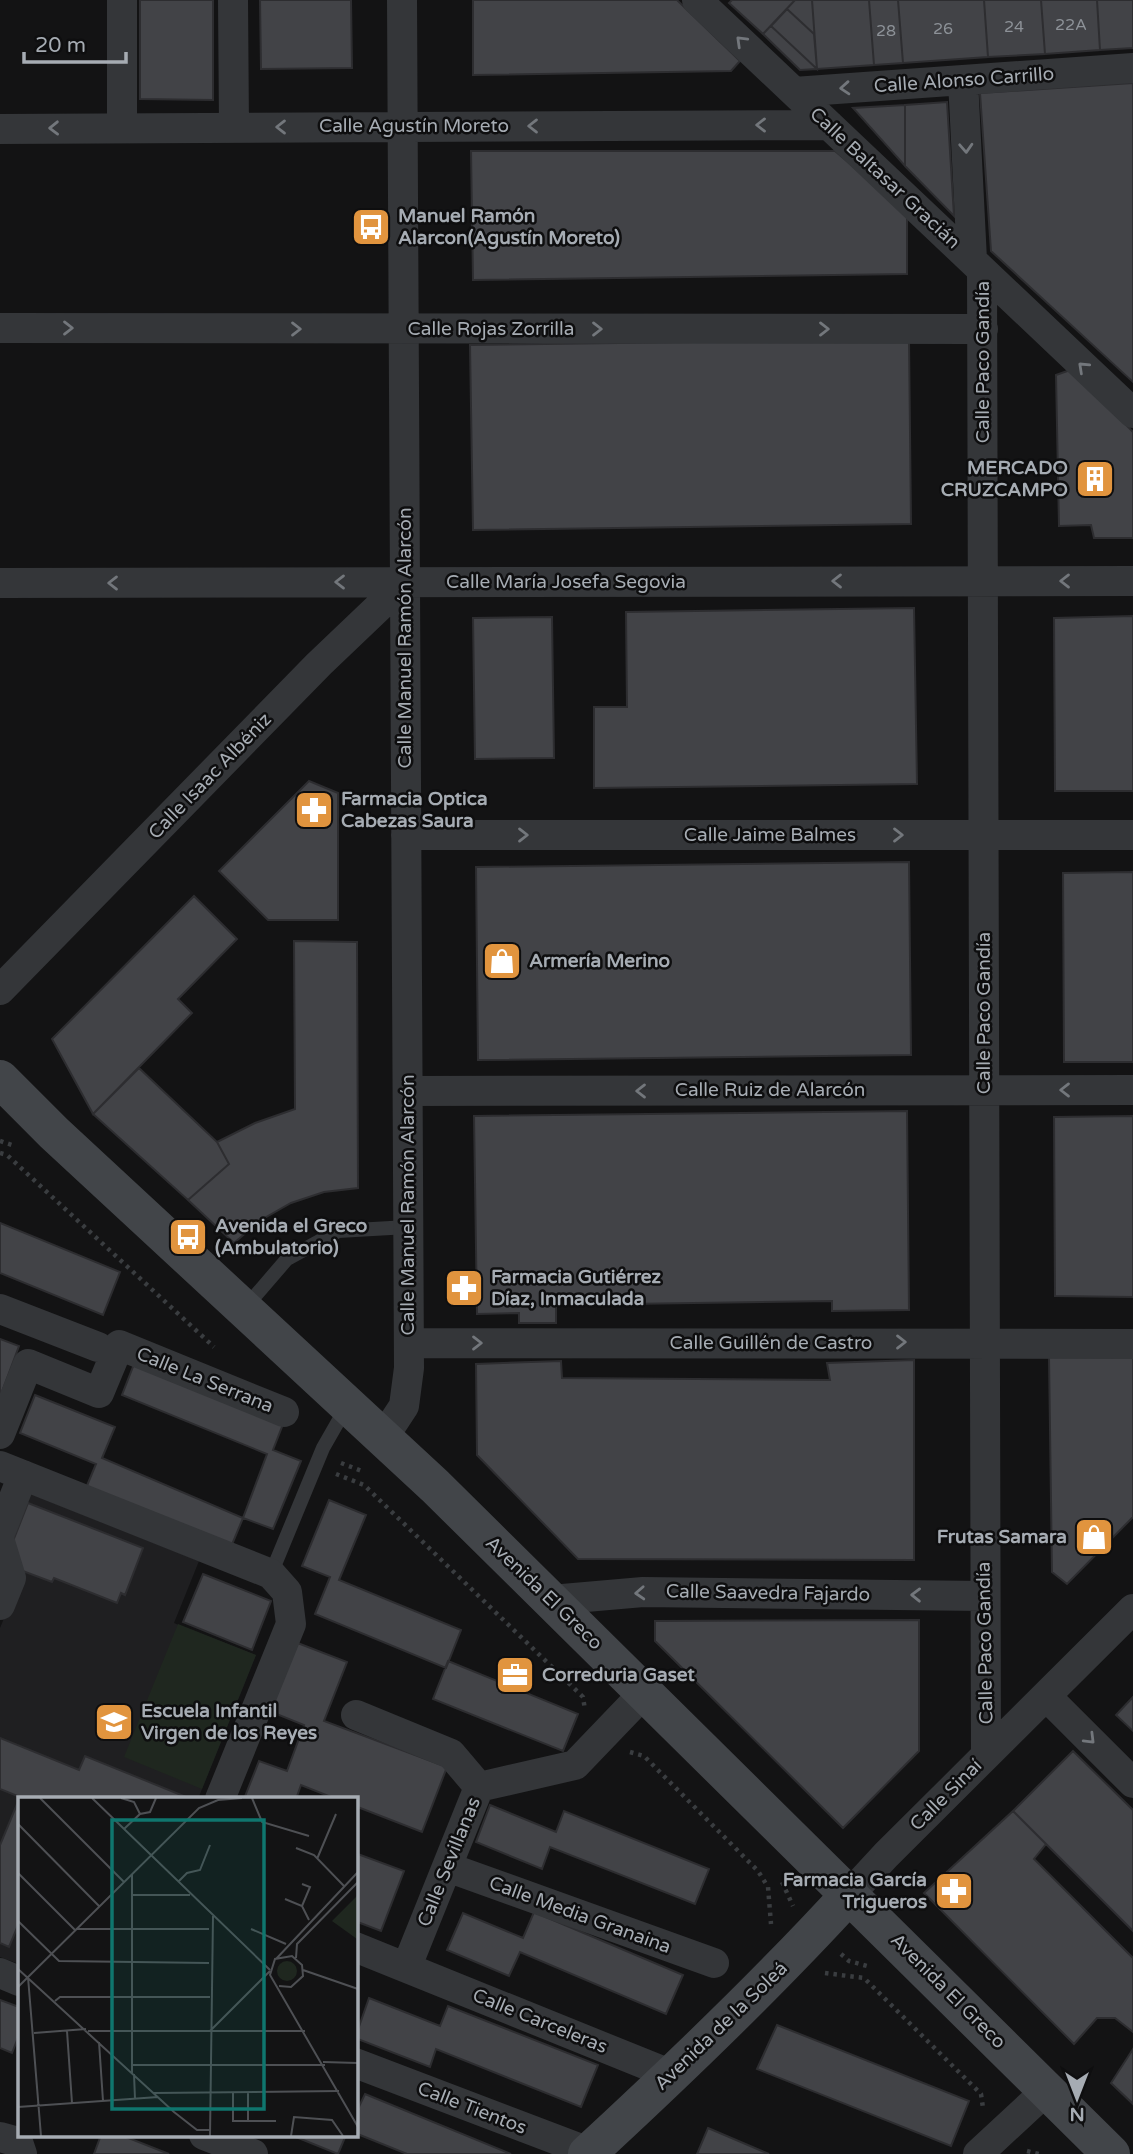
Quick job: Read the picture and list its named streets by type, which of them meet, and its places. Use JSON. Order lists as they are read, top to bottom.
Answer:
{
  "streets": {
    "main road": ["Avenida El Greco", "Avenida de la Soleá"],
    "street": [
      "Calle Alonso Carrillo",
      "Calle Agustín Moreto",
      "Calle Baltasar Gracián",
      "Calle Rojas Zorrilla",
      "Calle Paco Gandía",
      "Calle María Josefa Segovia",
      "Calle Manuel Ramón Alarcón",
      "Calle Isaac Albéniz",
      "Calle Jaime Balmes",
      "Calle Ruiz de Alarcón",
      "Calle Guillén de Castro",
      "Calle La Serrana",
      "Calle Saavedra Fajardo",
      "Calle Sinaí",
      "Calle Sevillanas",
      "Calle Media Granaina",
      "Calle Carceleras",
      "Calle Tientos"
    ]
  },
  "crossings": [
    ["Calle Alonso Carrillo", "Calle Baltasar Gracián"],
    ["Calle Alonso Carrillo", "Calle Paco Gandía"],
    ["Calle Agustín Moreto", "Calle Baltasar Gracián"],
    ["Calle Agustín Moreto", "Calle Manuel Ramón Alarcón"],
    ["Calle Baltasar Gracián", "Calle Paco Gandía"],
    ["Calle Rojas Zorrilla", "Calle Paco Gandía"],
    ["Calle Rojas Zorrilla", "Calle Manuel Ramón Alarcón"],
    ["Calle Paco Gandía", "Calle María Josefa Segovia"],
    ["Calle Paco Gandía", "Calle Jaime Balmes"],
    ["Calle Paco Gandía", "Calle Ruiz de Alarcón"],
    ["Calle Paco Gandía", "Calle Guillén de Castro"],
    ["Calle Paco Gandía", "Calle Saavedra Fajardo"],
    ["Calle Paco Gandía", "Calle Sinaí"],
    ["Calle María Josefa Segovia", "Calle Manuel Ramón Alarcón"],
    ["Calle María Josefa Segovia", "Calle Isaac Albéniz"],
    ["Calle Manuel Ramón Alarcón", "Calle Isaac Albéniz"],
    ["Calle Manuel Ramón Alarcón", "Calle Jaime Balmes"],
    ["Calle Manuel Ramón Alarcón", "Calle Ruiz de Alarcón"],
    ["Calle Manuel Ramón Alarcón", "Calle Guillén de Castro"],
    ["Calle Manuel Ramón Alarcón", "Avenida El Greco"],
    ["Avenida El Greco", "Calle Saavedra Fajardo"],
    ["Avenida El Greco", "Calle Sinaí"],
    ["Avenida El Greco", "Calle Sevillanas"],
    ["Avenida El Greco", "Avenida de la Soleá"],
    ["Calle Sinaí", "Avenida de la Soleá"],
    ["Calle Sevillanas", "Calle Media Granaina"],
    ["Calle Sevillanas", "Calle Carceleras"],
    ["Calle Carceleras", "Avenida de la Soleá"],
    ["Avenida de la Soleá", "Calle Tientos"]
  ],
  "one_way": [
    "Calle Alonso Carrillo",
    "Calle Agustín Moreto",
    "Calle Baltasar Gracián",
    "Calle Rojas Zorrilla",
    "Calle María Josefa Segovia",
    "Calle Jaime Balmes",
    "Calle Ruiz de Alarcón",
    "Calle Guillén de Castro",
    "Calle Saavedra Fajardo"
  ],
  "places": {
    "bus stop": ["Manuel Ramón Alarcon(Agustín Moreto)", "Avenida el Greco (Ambulatorio)"],
    "building": ["MERCADO CRUZCAMPO"],
    "pharmacy": ["Farmacia Optica Cabezas Saura", "Farmacia Gutiérrez Díaz, Inmaculada", "Farmacia García Trigueros"],
    "shop": ["Armería Merino", "Frutas Samara"],
    "office": ["Correduria Gaset"],
    "school or university": ["Escuela Infantil Virgen de los Reyes"]
  },
  "house_numbers": [
    "22A",
    "24",
    "26",
    "28"
  ],
  "scale_bar": "20 m",
  "north": "bottom"
}
